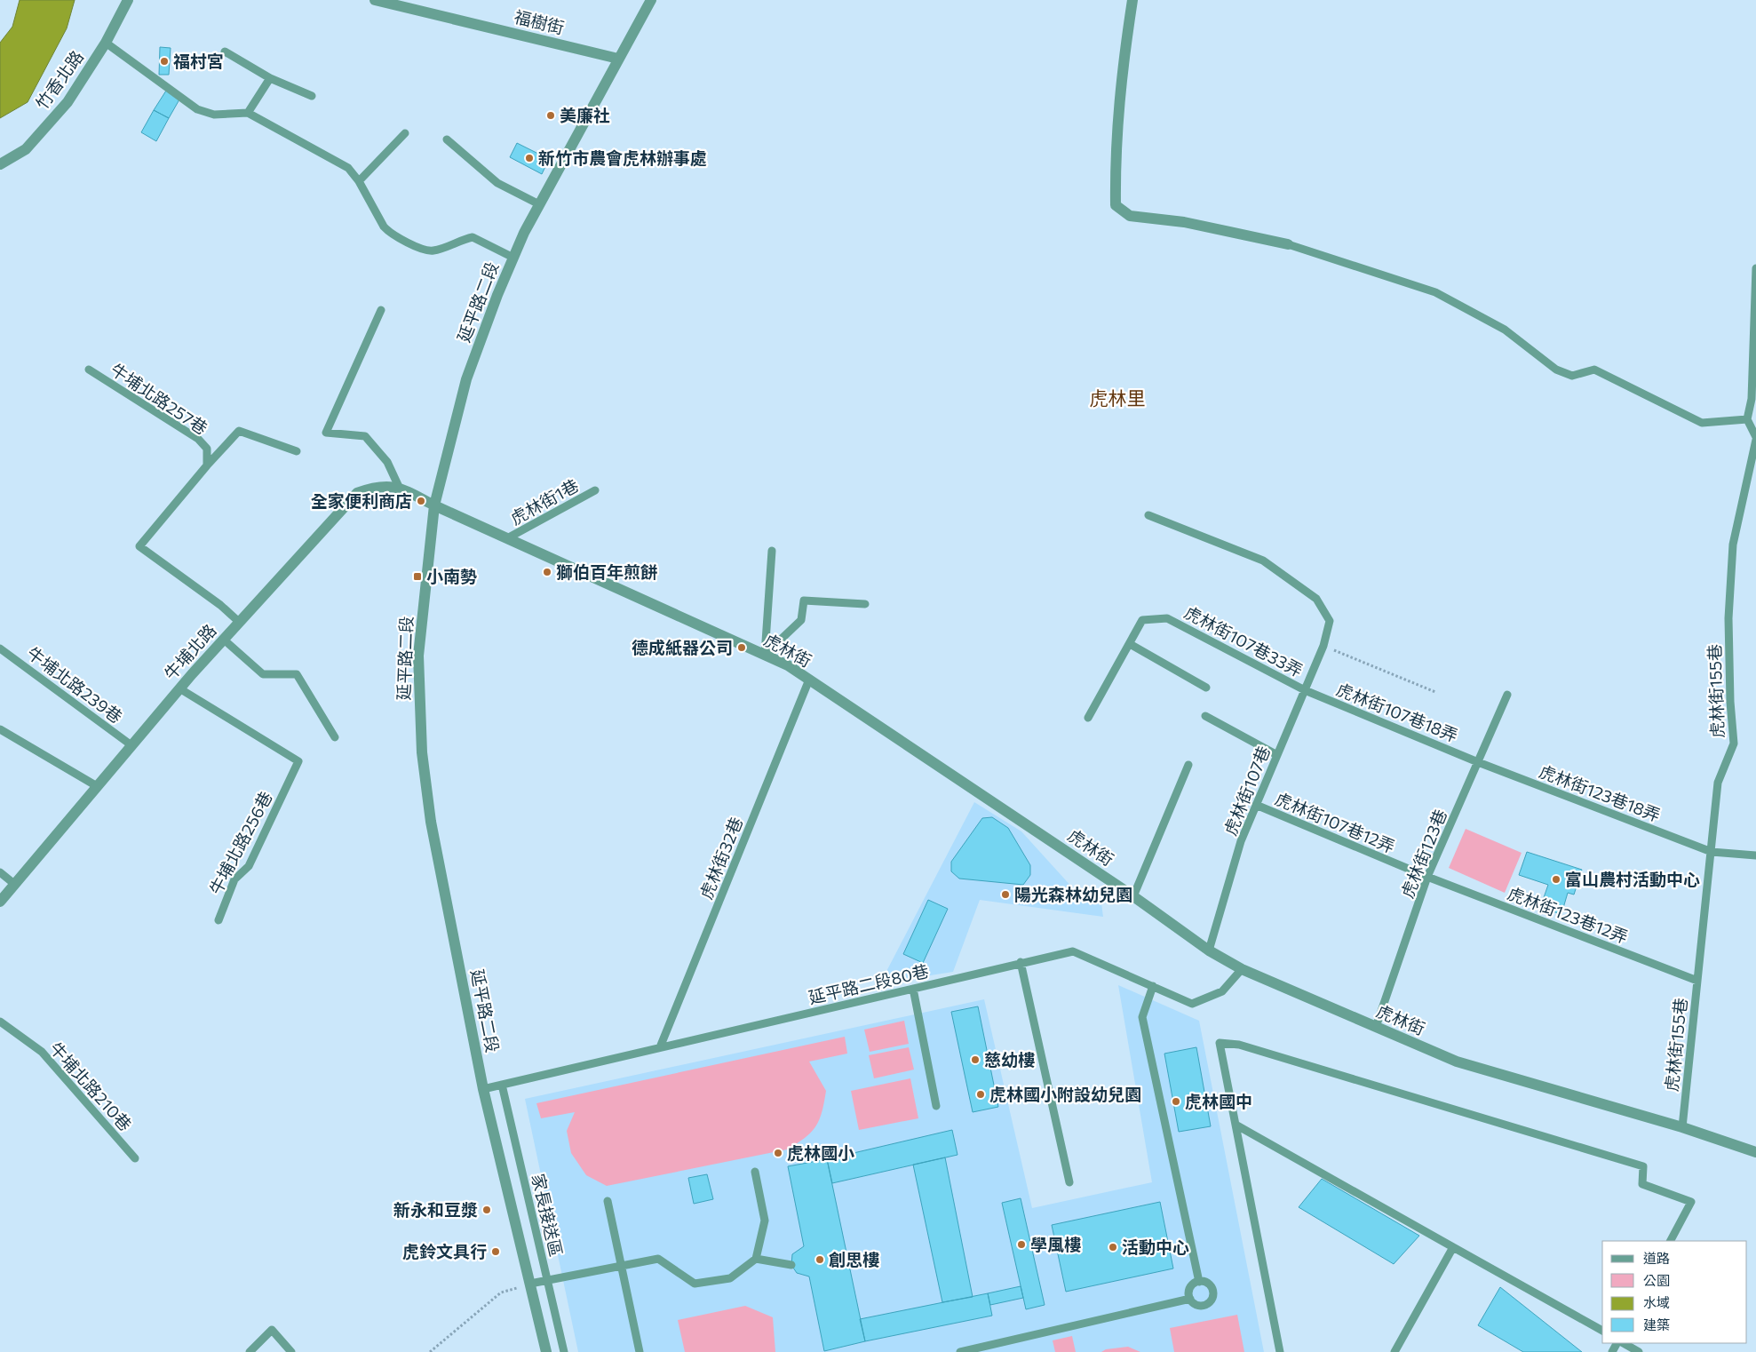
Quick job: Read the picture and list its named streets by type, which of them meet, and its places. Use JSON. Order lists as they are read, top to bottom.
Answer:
{
  "streets": {
    "street": [
      "福樹街",
      "竹香北路",
      "延平路二段",
      "虎林街",
      "牛埔北路"
    ],
    "lane": [
      "牛埔北路257巷",
      "虎林街1巷",
      "虎林街107巷33弄",
      "牛埔北路239巷",
      "虎林街155巷",
      "虎林街107巷18弄",
      "虎林街107巷",
      "虎林街123巷18弄",
      "虎林街107巷12弄",
      "牛埔北路256巷",
      "虎林街123巷",
      "虎林街32巷",
      "虎林街123巷12弄",
      "延平路二段80巷",
      "牛埔北路210巷",
      "家長接送區"
    ]
  },
  "crossings": [
    ["福樹街", "延平路二段"],
    ["延平路二段", "虎林街"],
    ["延平路二段", "牛埔北路"],
    ["延平路二段", "延平路二段80巷"],
    ["虎林街1巷", "虎林街"],
    ["虎林街107巷33弄", "虎林街107巷18弄"],
    ["虎林街107巷33弄", "虎林街107巷"],
    ["虎林街", "牛埔北路"],
    ["虎林街", "虎林街155巷"],
    ["虎林街", "虎林街107巷"],
    ["虎林街", "虎林街123巷"],
    ["虎林街", "虎林街32巷"],
    ["虎林街", "延平路二段80巷"],
    ["牛埔北路", "牛埔北路239巷"],
    ["牛埔北路", "牛埔北路256巷"],
    ["虎林街155巷", "虎林街123巷18弄"],
    ["虎林街155巷", "虎林街123巷12弄"],
    ["虎林街107巷18弄", "虎林街107巷"],
    ["虎林街107巷18弄", "虎林街123巷18弄"],
    ["虎林街107巷18弄", "虎林街123巷"],
    ["虎林街107巷", "虎林街107巷12弄"],
    ["虎林街123巷18弄", "虎林街123巷"],
    ["虎林街107巷12弄", "虎林街123巷"],
    ["虎林街107巷12弄", "虎林街123巷12弄"],
    ["虎林街123巷", "虎林街123巷12弄"],
    ["虎林街32巷", "延平路二段80巷"],
    ["延平路二段80巷", "家長接送區"]
  ],
  "districts": ["虎林里"],
  "places": {
    "other": [
      "福村宮",
      "美廉社",
      "新竹市農會虎林辦事處",
      "全家便利商店",
      "獅伯百年煎餅",
      "德成紙器公司",
      "富山農村活動中心",
      "陽光森林幼兒園",
      "慈幼樓",
      "虎林國小附設幼兒園",
      "虎林國中",
      "虎林國小",
      "新永和豆漿",
      "學風樓",
      "活動中心",
      "虎鈴文具行",
      "創思樓"
    ],
    "transit": ["小南勢"]
  },
  "legend": [
    "道路",
    "公園",
    "水域",
    "建築"
  ]
}
